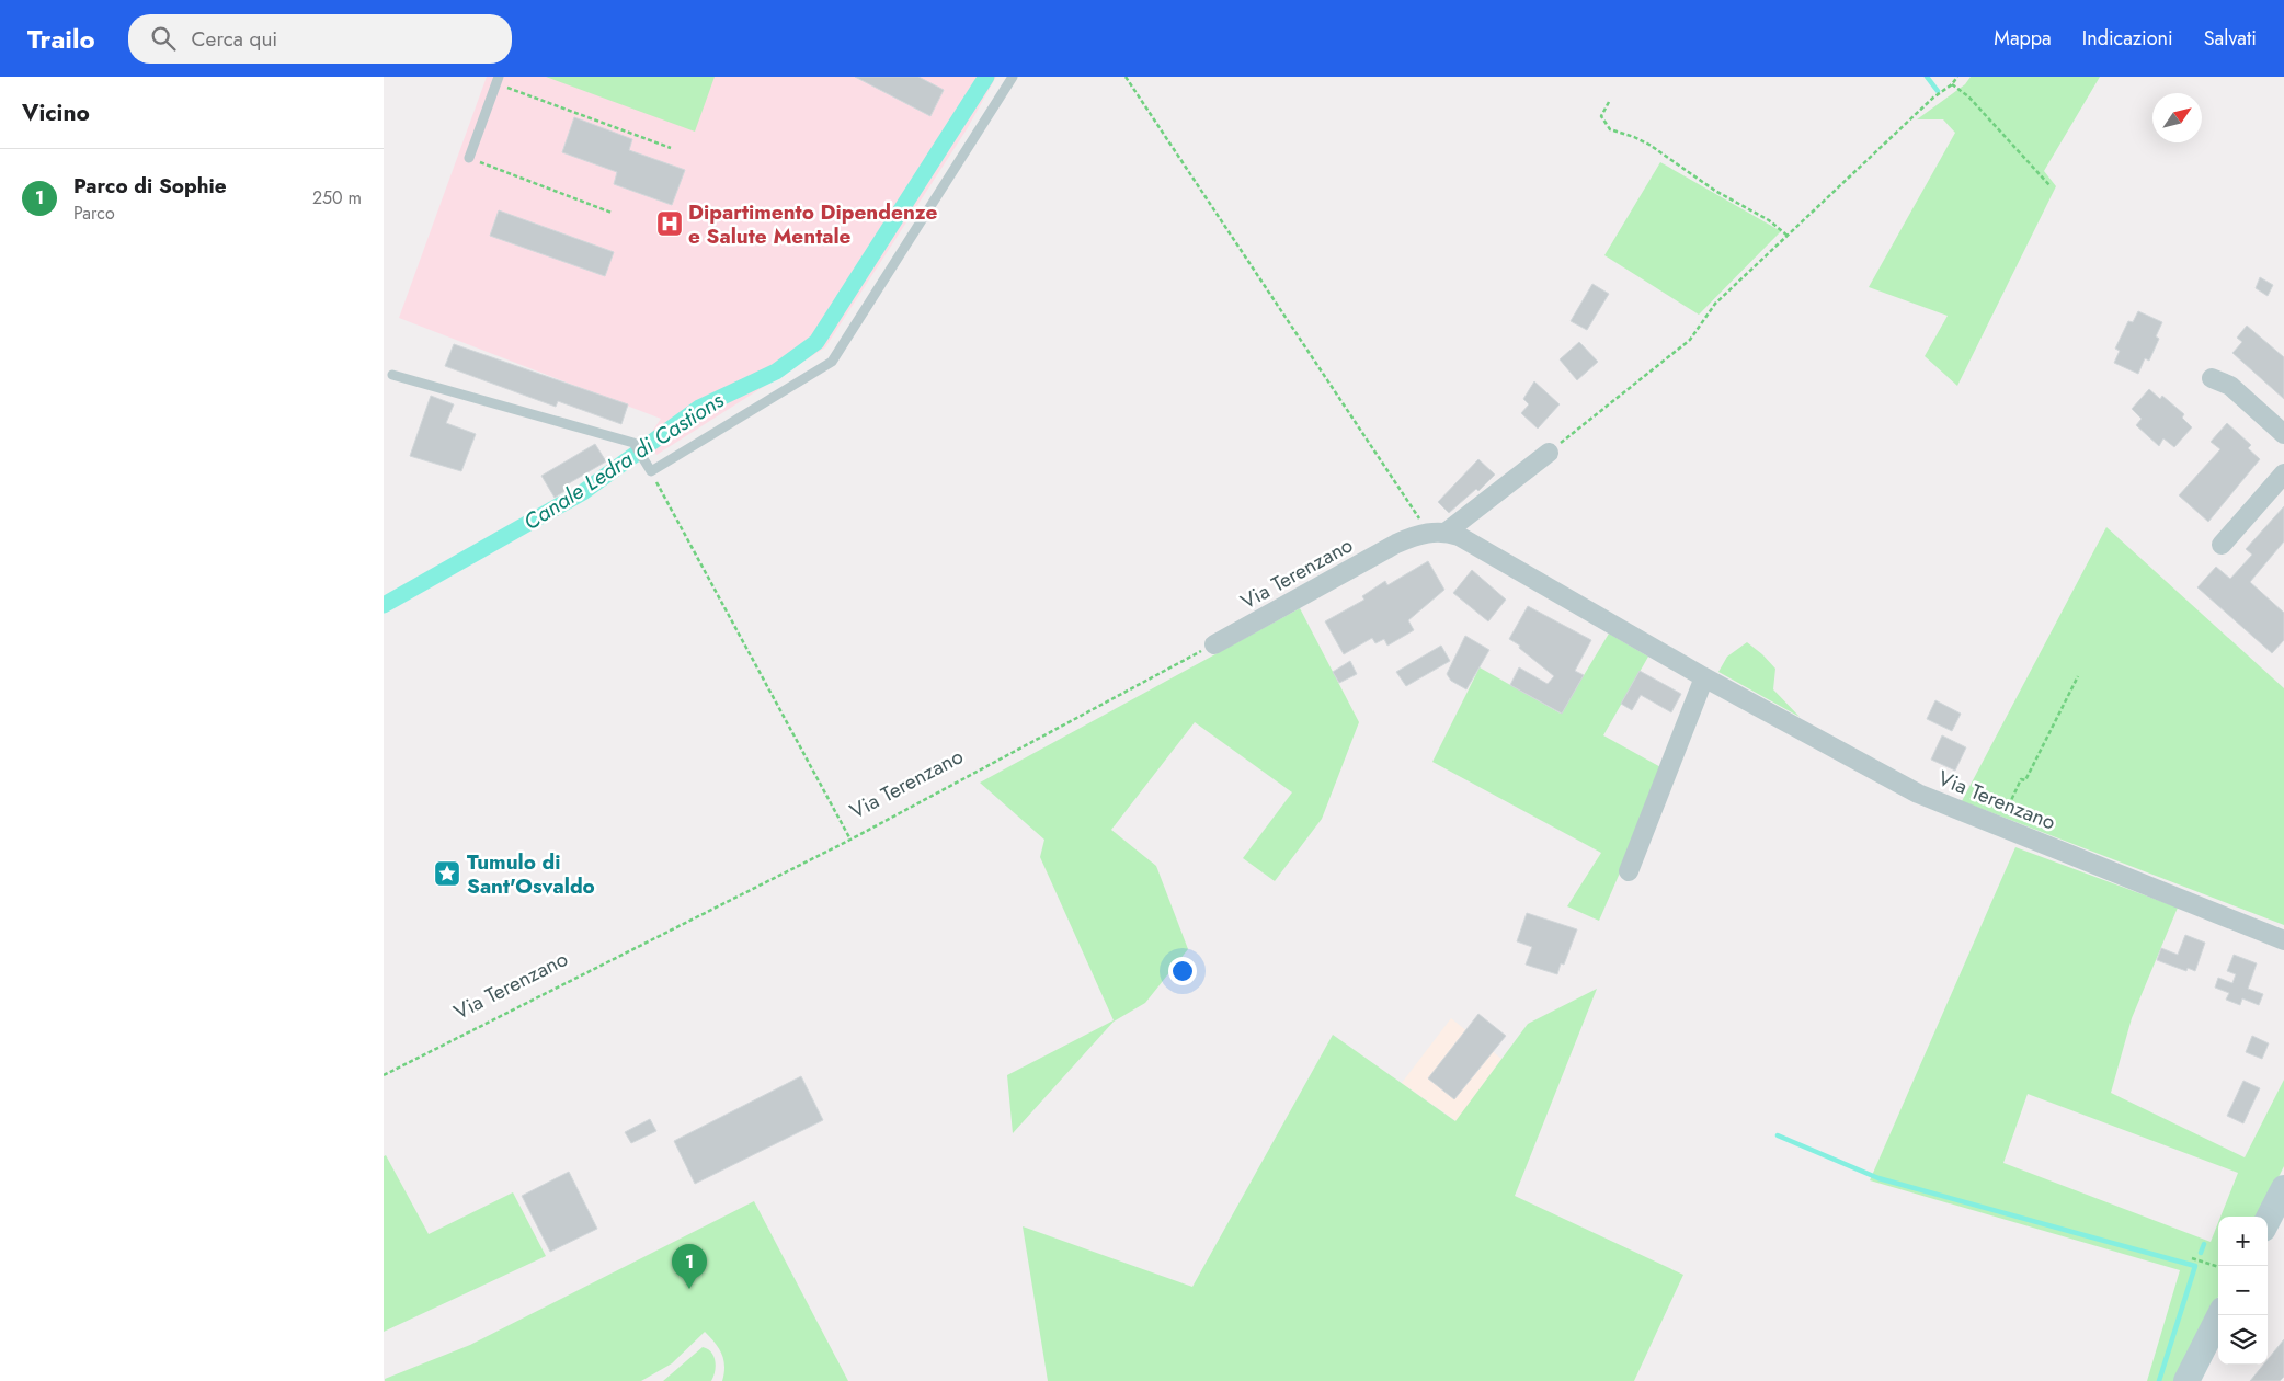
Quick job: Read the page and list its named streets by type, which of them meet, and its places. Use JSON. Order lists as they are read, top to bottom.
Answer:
{
  "streets": {
    "street": ["Via Terenzano"]
  },
  "water": ["Canale Ledra di Castions"],
  "places": {
    "hospital": ["Dipartimento Dipendenze e Salute Mentale"],
    "place": ["Tumulo di Sant'Osvaldo"]
  },
  "north": "top right",
  "page": {
    "header": "Trailo",
    "search": "Cerca qui",
    "nav": ["Mappa", "Indicazioni", "Salvati"],
    "heading": "Vicino",
    "list": [
      {
        "mark": "1",
        "name": "Parco di Sophie",
        "note": "Parco",
        "value": "250 m"
      }
    ],
    "map_buttons": ["+", "−"],
    "pins": "1"
  }
}
